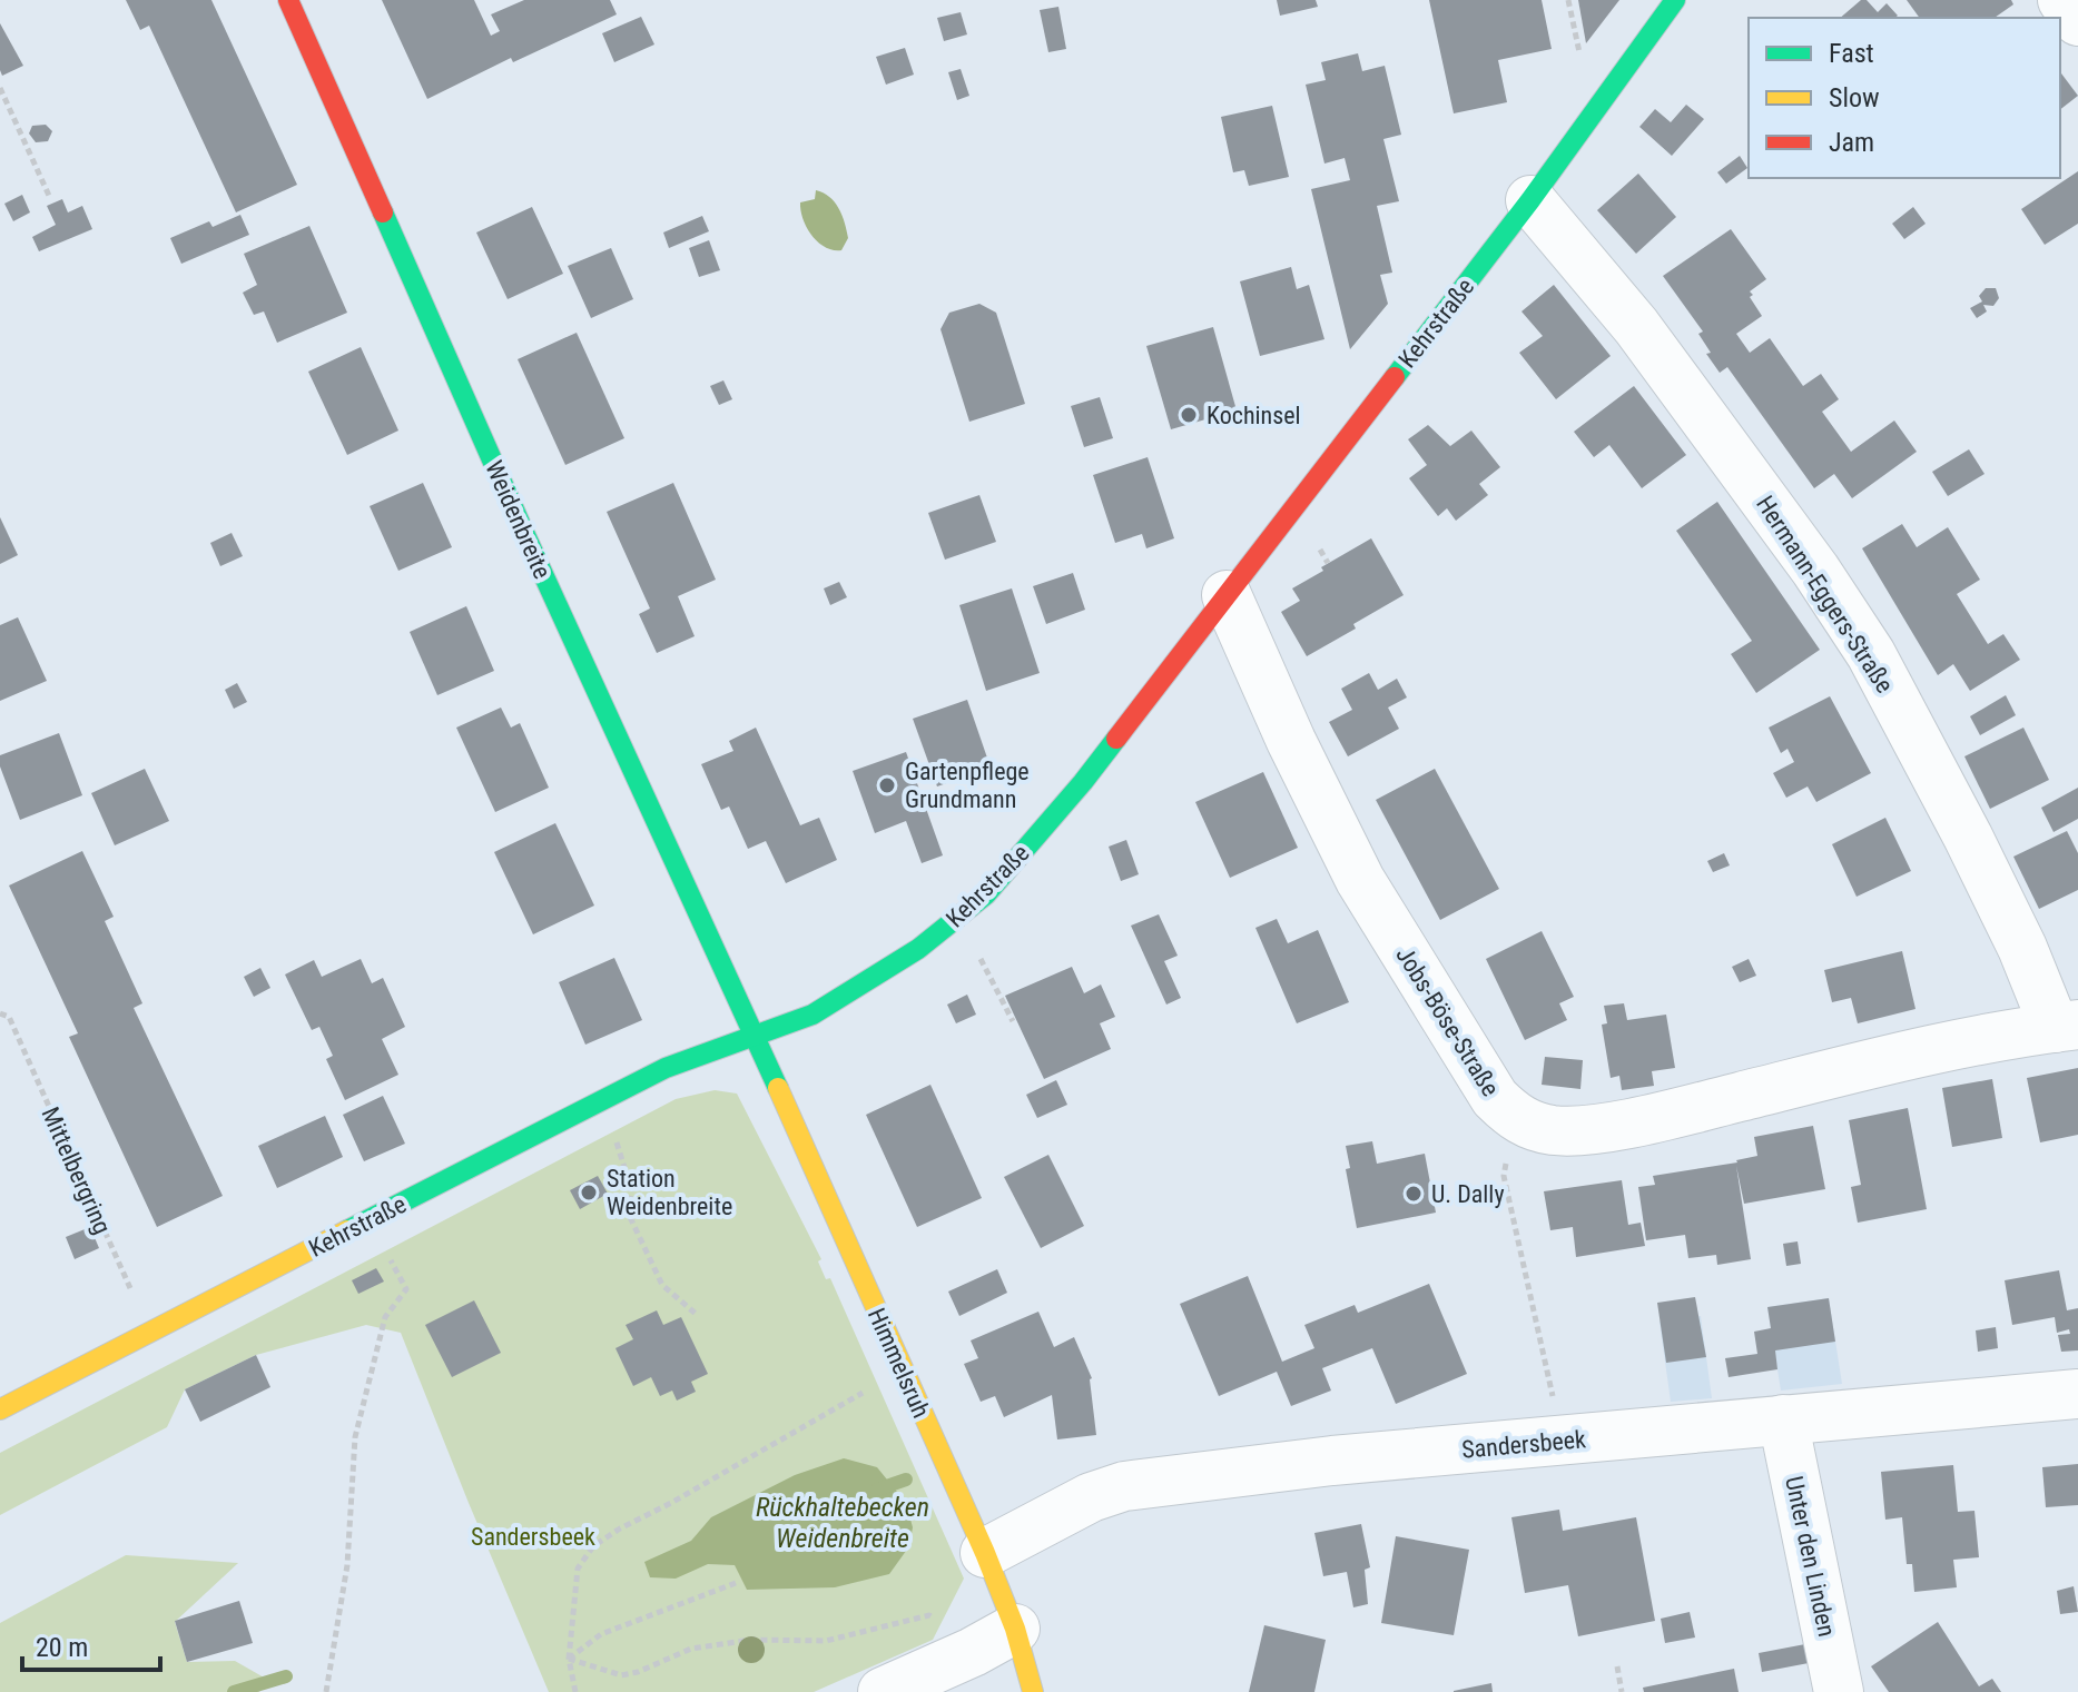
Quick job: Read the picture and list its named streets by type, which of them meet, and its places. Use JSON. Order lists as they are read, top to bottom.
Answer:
{
  "streets": {
    "street": [
      "Kehrstraße",
      "Weidenbreite",
      "Hermann-Eggers-Straße",
      "Jobs-Böse-Straße",
      "Himmelsruh",
      "Sandersbeek",
      "Unter den Linden"
    ],
    "path": ["Mittelbergring"]
  },
  "crossings": [
    ["Kehrstraße", "Weidenbreite"],
    ["Kehrstraße", "Hermann-Eggers-Straße"],
    ["Kehrstraße", "Jobs-Böse-Straße"],
    ["Kehrstraße", "Mittelbergring"],
    ["Kehrstraße", "Himmelsruh"],
    ["Weidenbreite", "Himmelsruh"],
    ["Hermann-Eggers-Straße", "Jobs-Böse-Straße"],
    ["Himmelsruh", "Sandersbeek"],
    ["Sandersbeek", "Unter den Linden"]
  ],
  "water": ["Rückhaltebecken Weidenbreite"],
  "parks": ["Sandersbeek"],
  "places": [
    "Kochinsel",
    "Gartenpflege Grundmann",
    "Station Weidenbreite",
    "U. Dally"
  ],
  "legend": ["Fast", "Slow", "Jam"],
  "scale_bar": "20 m"
}
